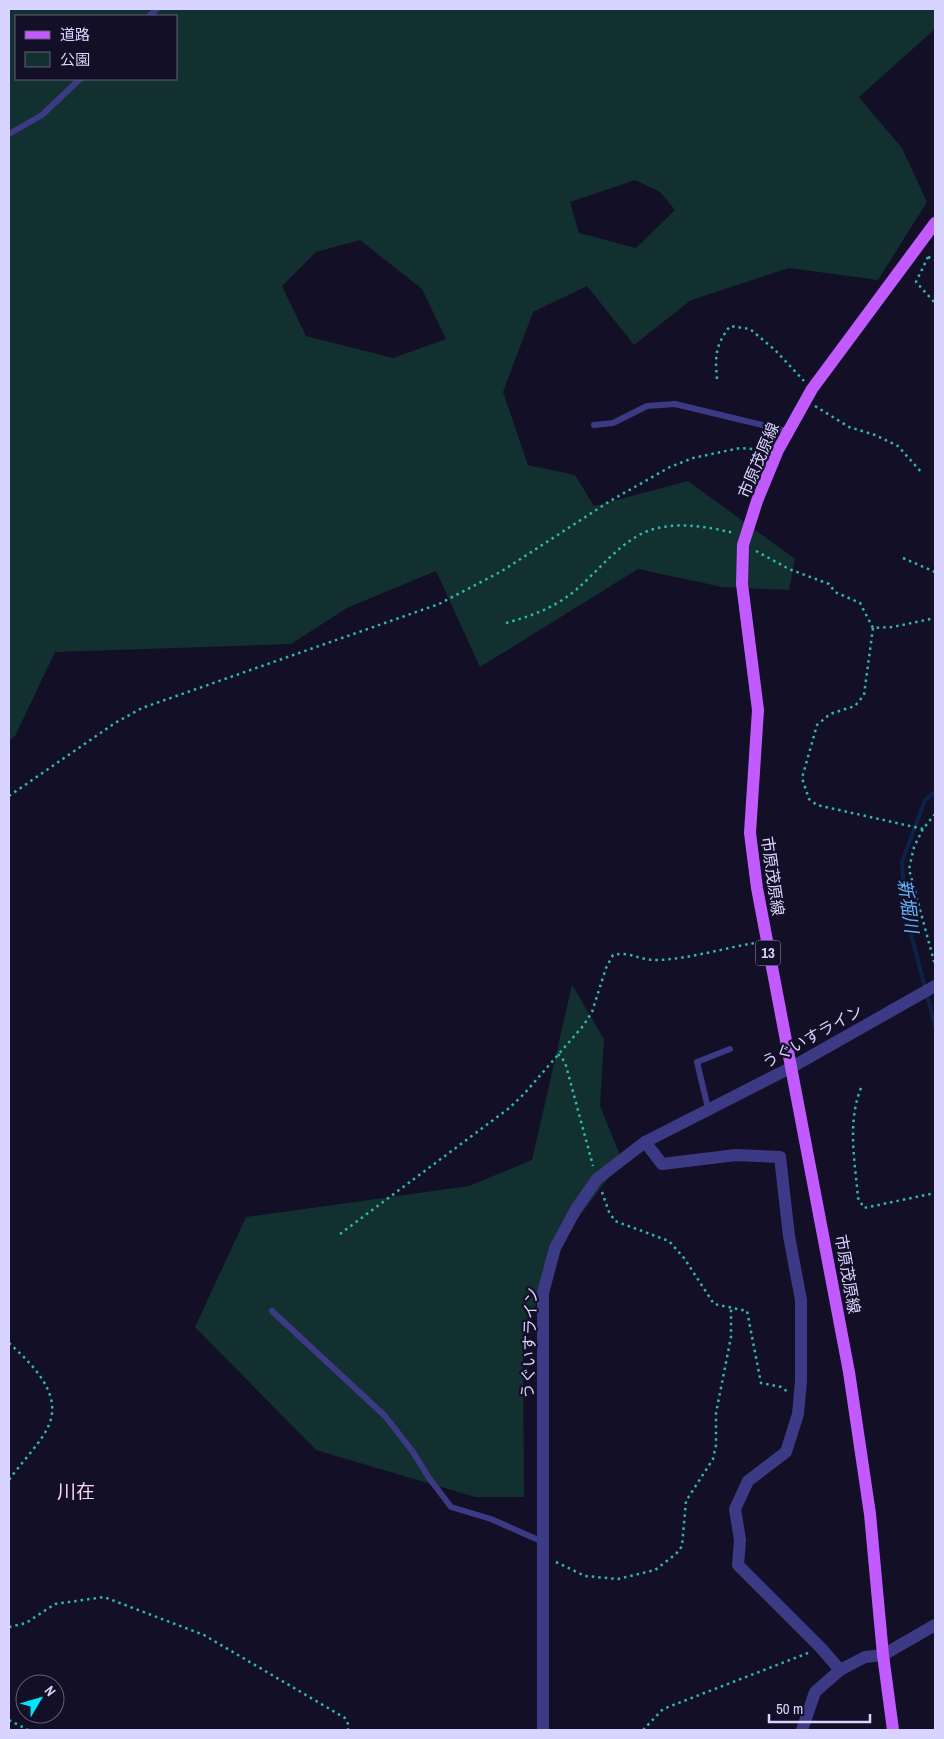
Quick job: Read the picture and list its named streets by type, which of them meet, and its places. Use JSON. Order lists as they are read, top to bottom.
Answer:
{
  "streets": {
    "main road": ["市原茂原線", "13"],
    "street": ["うぐいすライン"]
  },
  "crossings": [
    ["市原茂原線", "うぐいすライン"]
  ],
  "districts": ["川在"],
  "water": ["新堀川"],
  "legend": ["道路", "公園"],
  "scale_bar": "50 m",
  "north": "top right"
}
